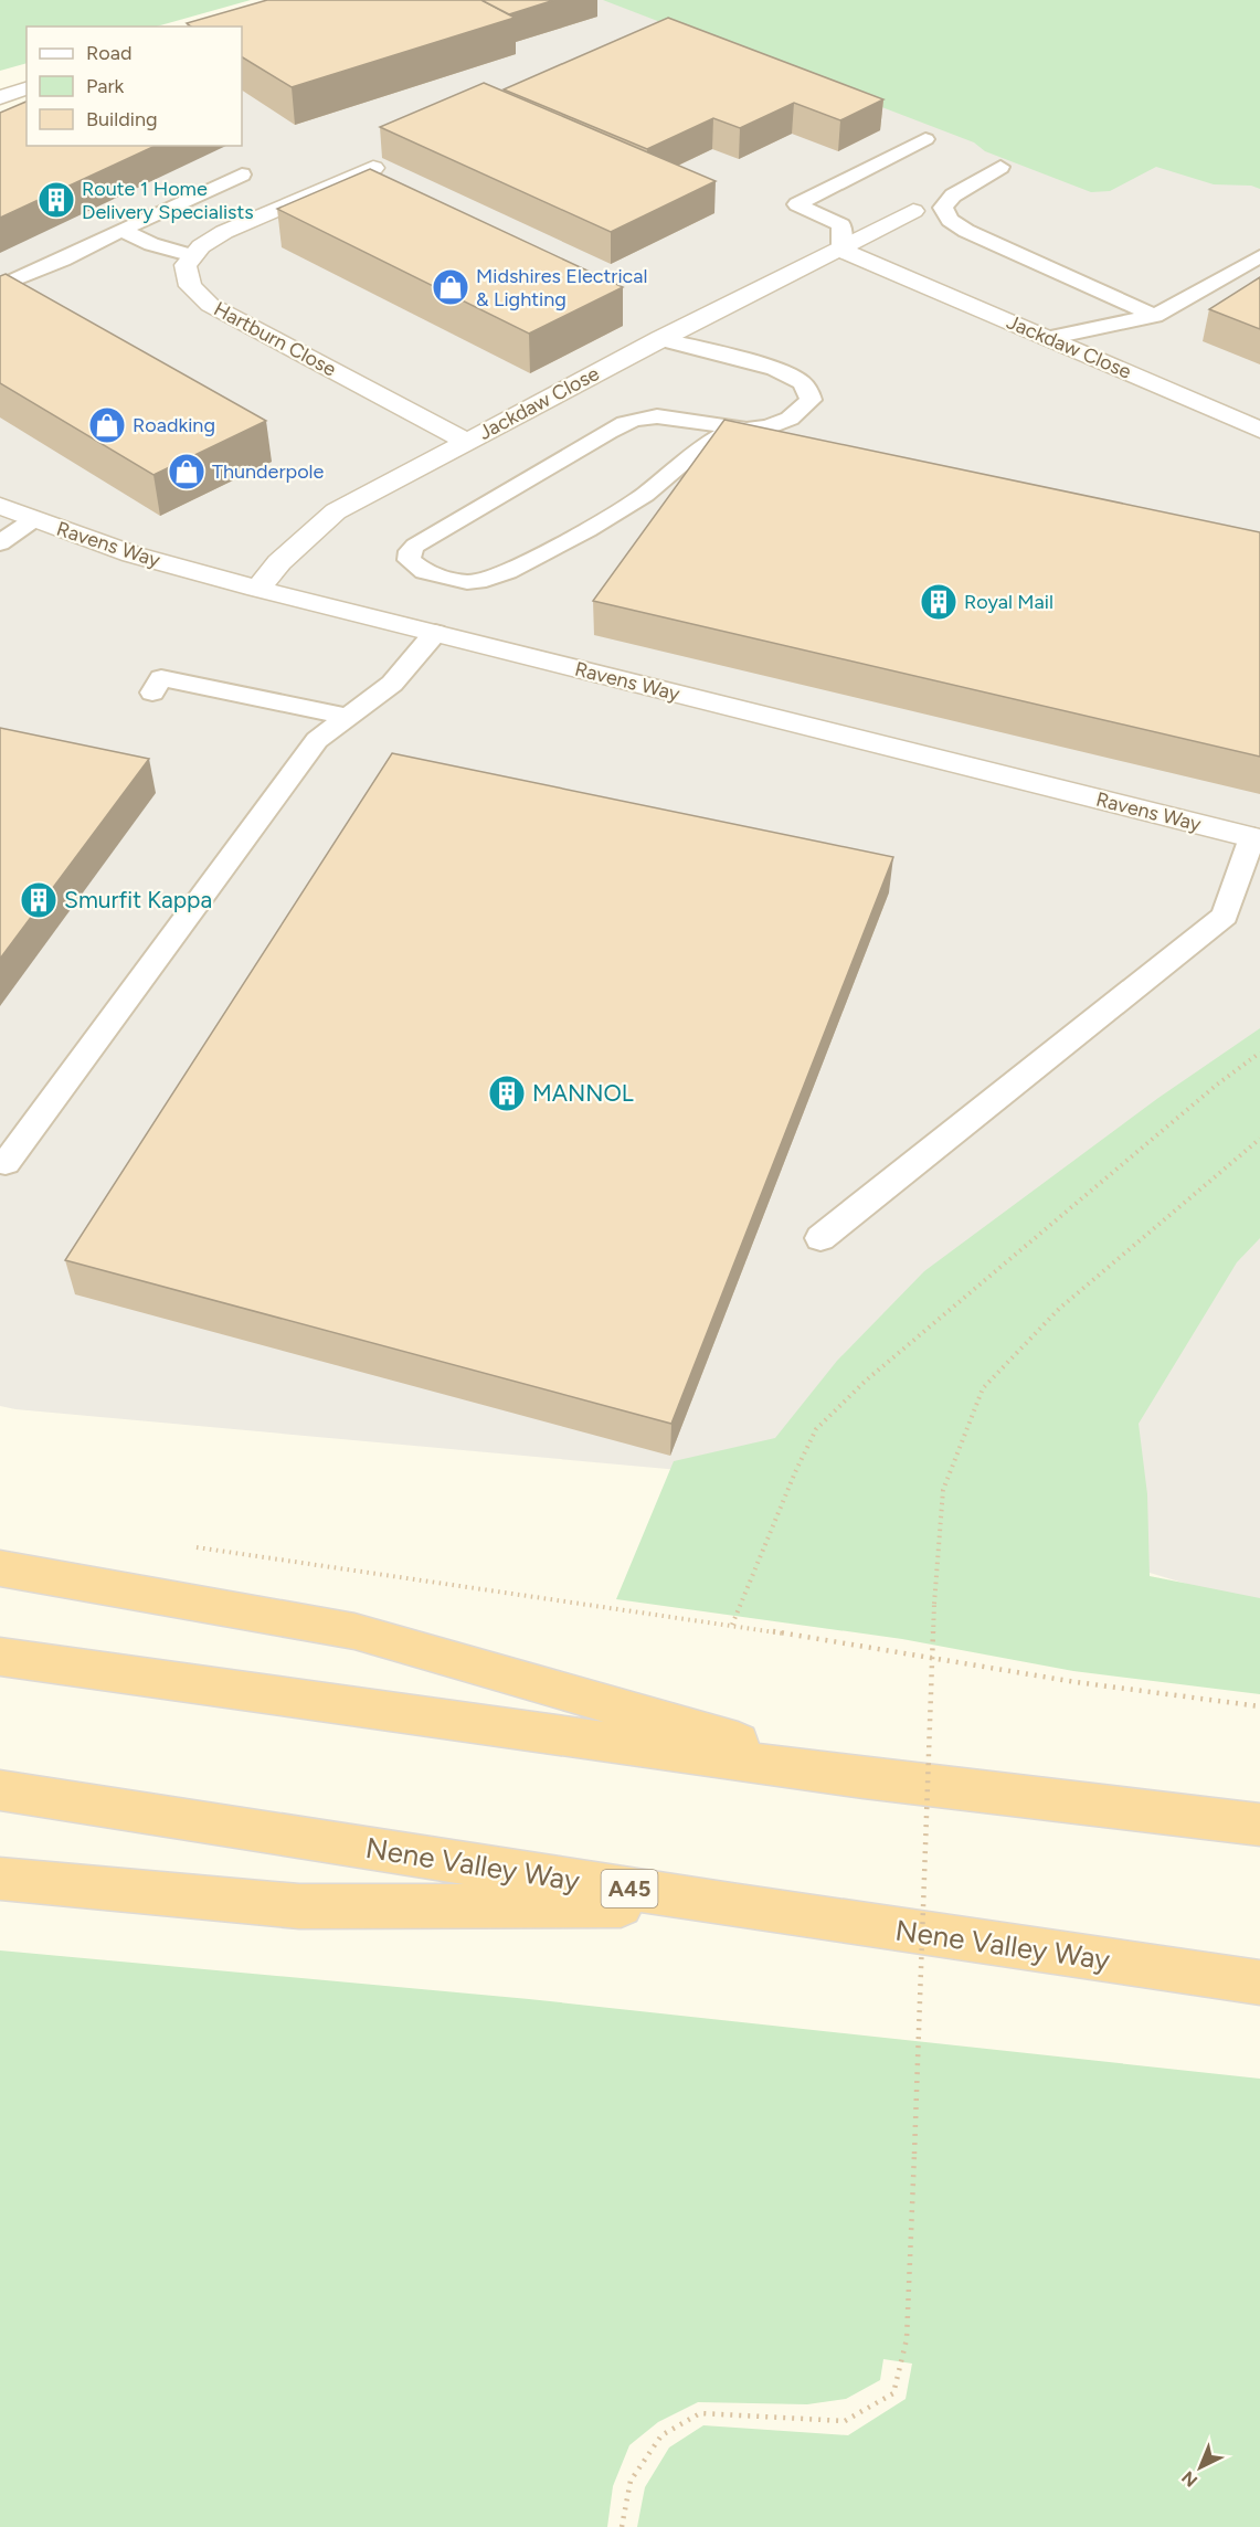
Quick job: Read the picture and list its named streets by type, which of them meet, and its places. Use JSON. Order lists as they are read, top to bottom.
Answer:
{
  "streets": {
    "highway": ["Nene Valley Way", "A45"],
    "street": ["Hartburn Close", "Jackdaw Close", "Ravens Way"]
  },
  "crossings": [
    ["Hartburn Close", "Jackdaw Close"],
    ["Jackdaw Close", "Ravens Way"]
  ],
  "places": {
    "building": [
      "Route 1 Home Delivery Specialists",
      "Royal Mail",
      "Smurfit Kappa",
      "MANNOL"
    ],
    "shop": ["Midshires Electrical & Lighting", "Roadking", "Thunderpole"]
  },
  "legend": ["Road", "Park", "Building"],
  "north": "bottom left"
}
